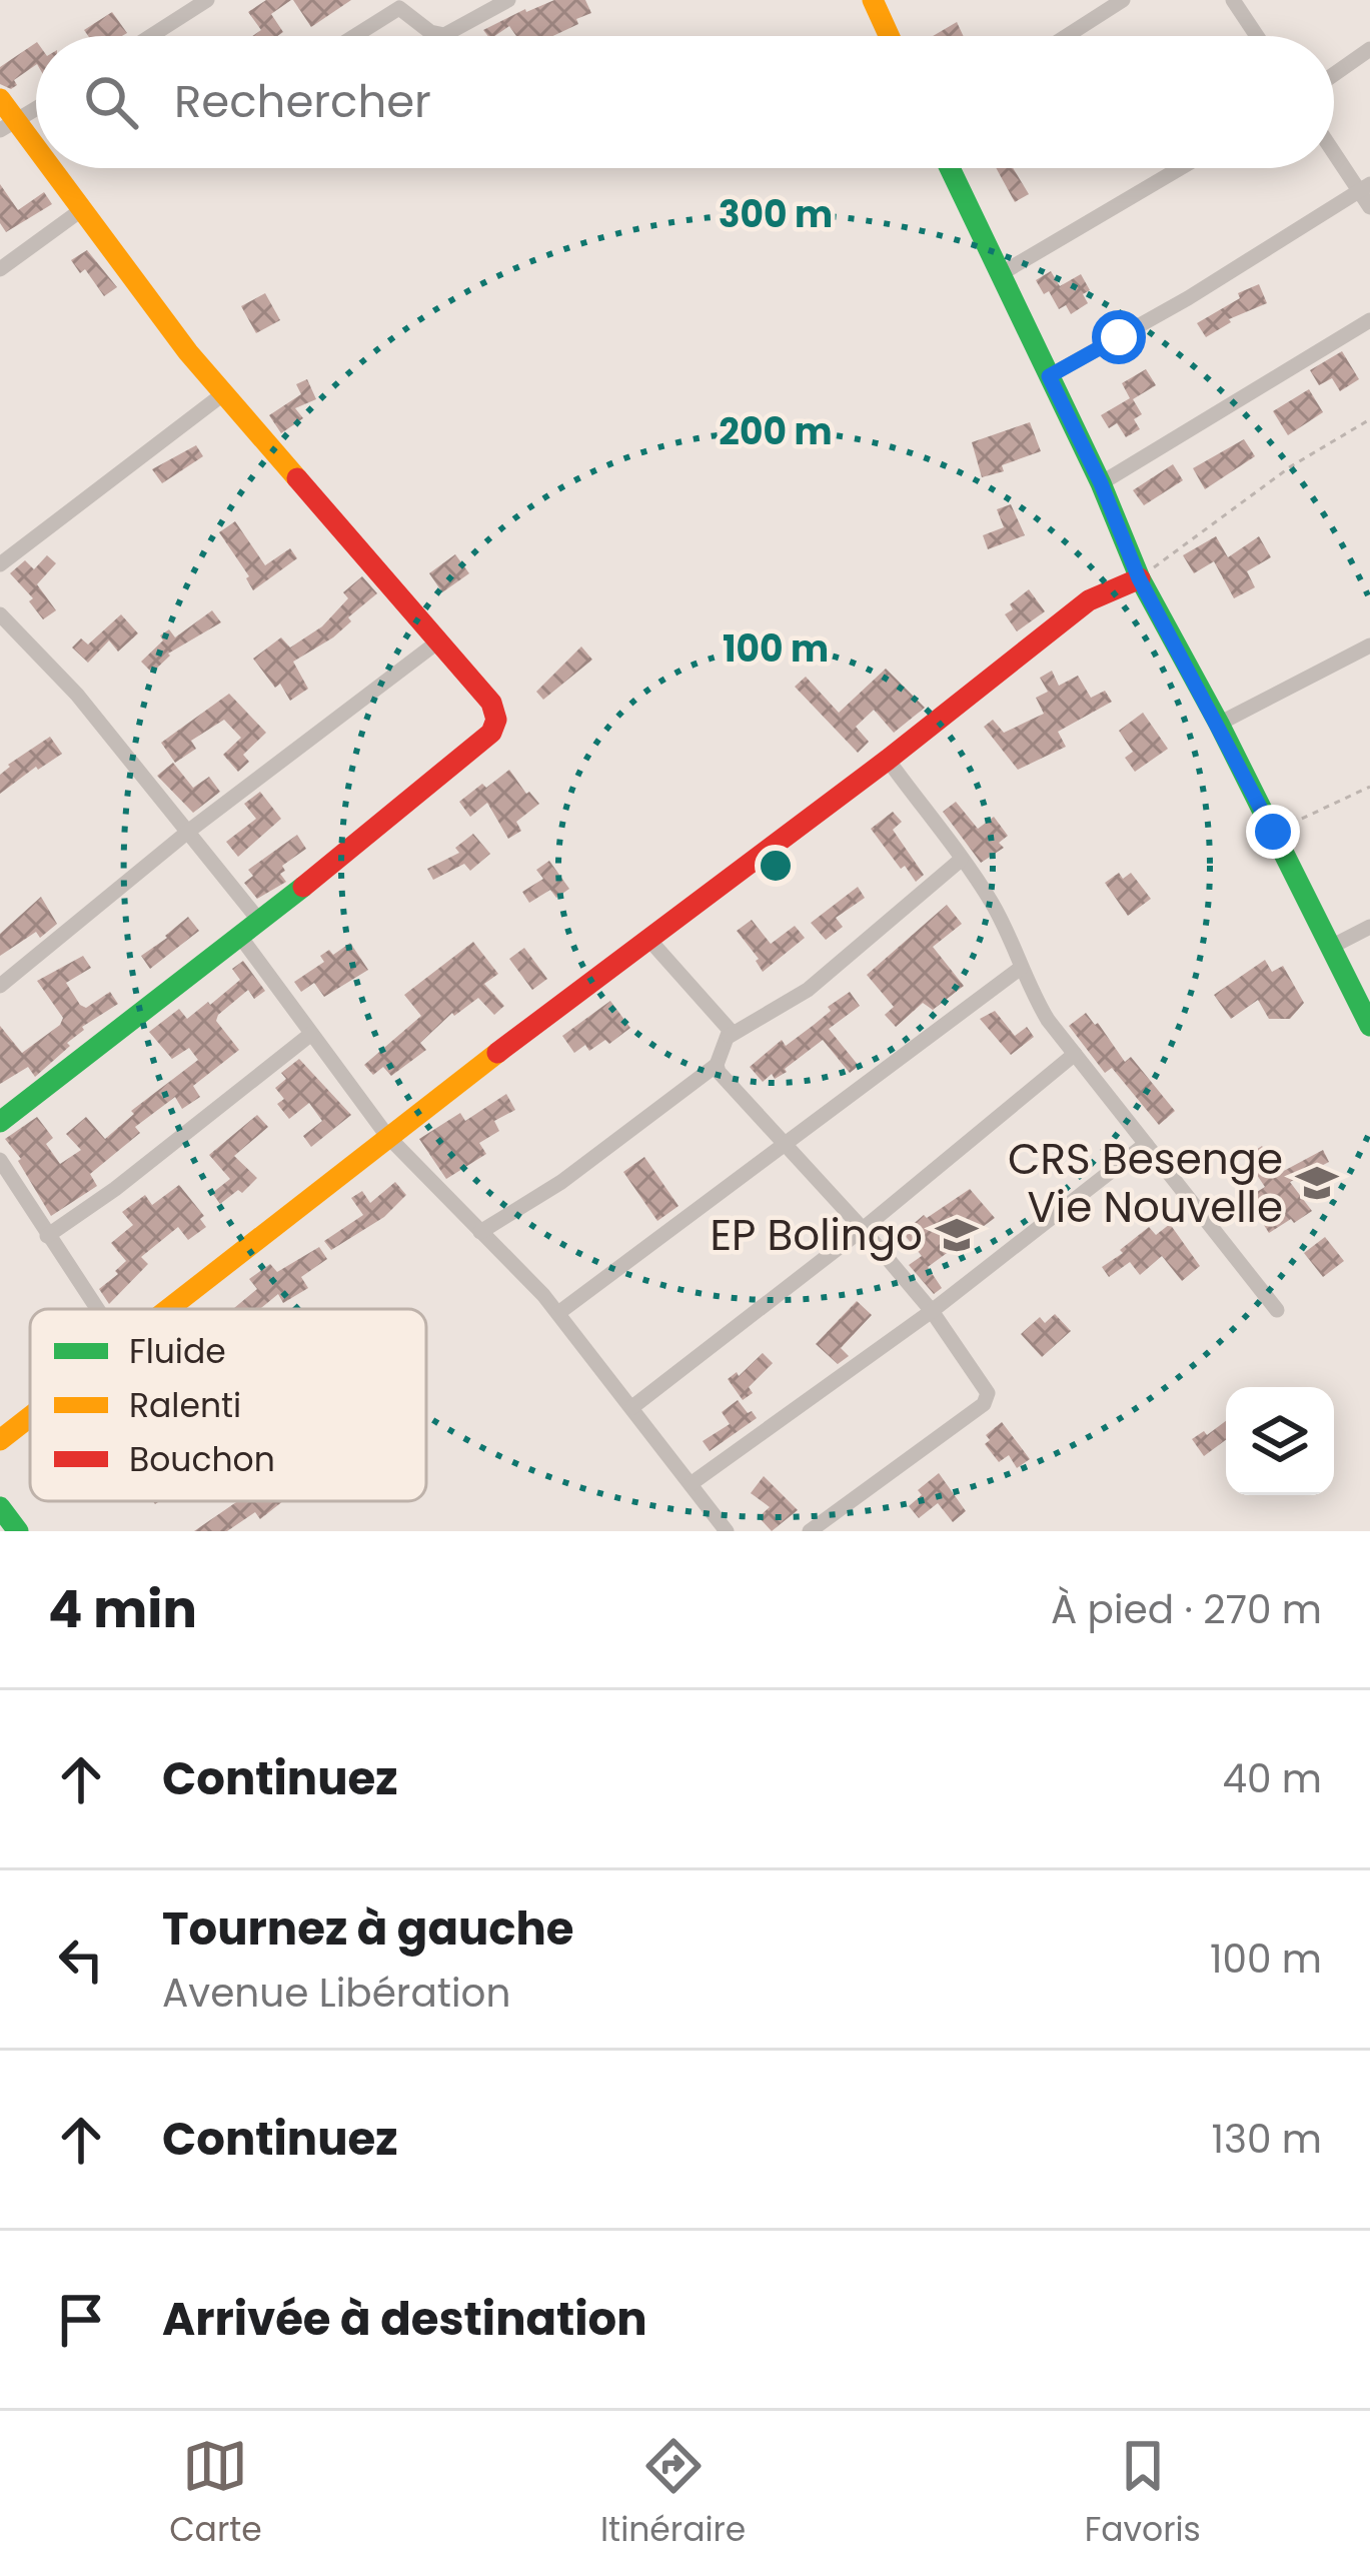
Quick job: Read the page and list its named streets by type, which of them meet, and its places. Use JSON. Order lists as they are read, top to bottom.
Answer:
{
  "places": {
    "school or university": ["CRS Besenge Vie Nouvelle", "EP Bolingo"]
  },
  "legend": ["Fluide", "Ralenti", "Bouchon"],
  "page": {
    "search": "Rechercher",
    "heading": ["4 min", "À pied · 270 m"],
    "list": [
      ["Continuez", "40 m"],
      ["Tournez à gauche", "Avenue Libération", "100 m"],
      ["Continuez", "130 m"],
      "Arrivée à destination"
    ],
    "nav": ["Carte", "Itinéraire", "Favoris"]
  },
  "rings": ["300 m", "200 m", "100 m"]
}
